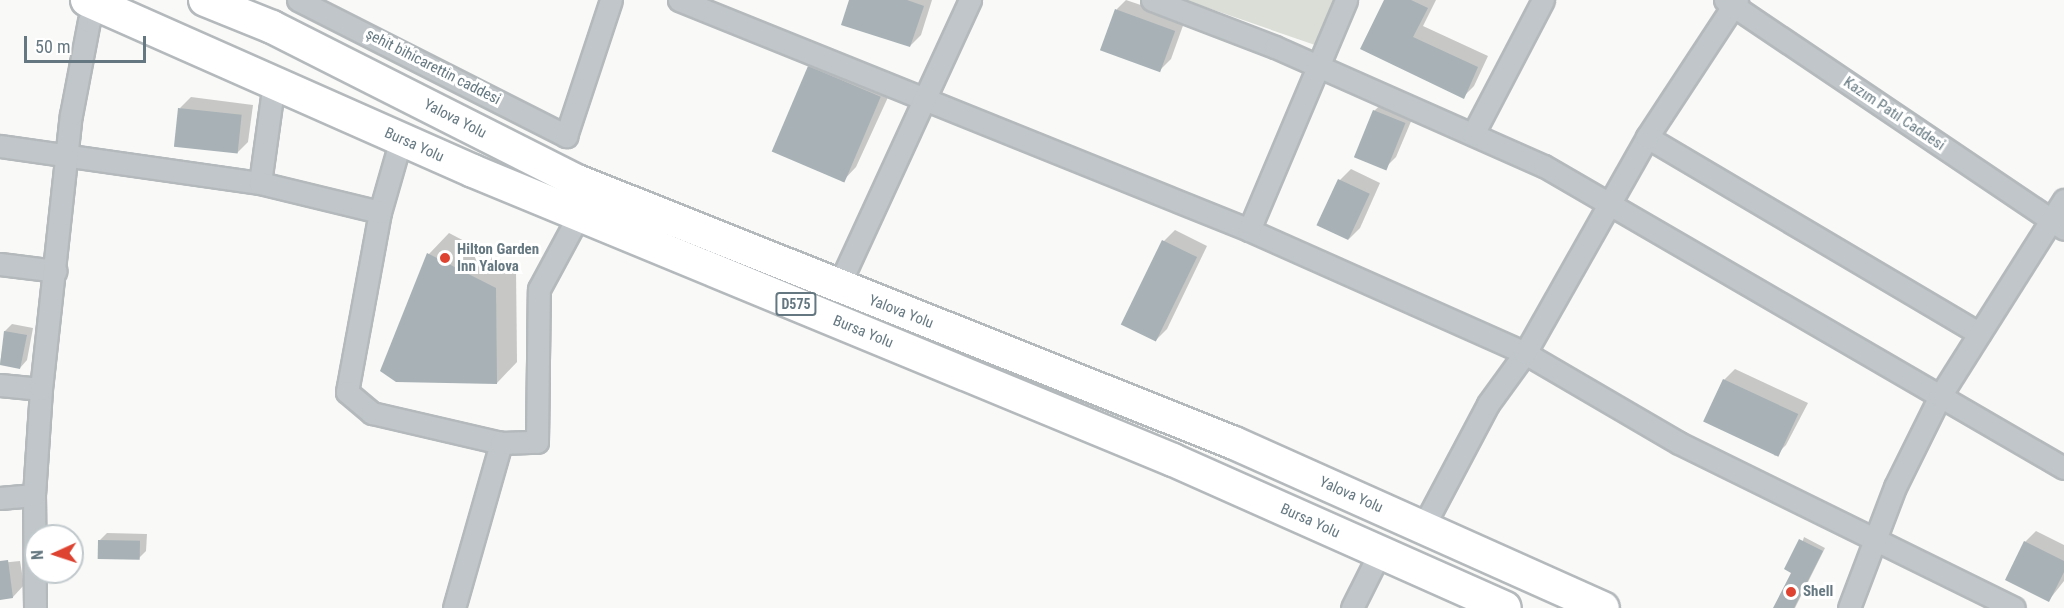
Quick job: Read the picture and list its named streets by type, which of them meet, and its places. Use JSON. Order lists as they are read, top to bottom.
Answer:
{
  "streets": {
    "highway": ["Yalova Yolu", "Bursa Yolu", "D575"],
    "street": ["şehit bihicarettin caddesi", "Kazım Patıl Caddesi"]
  },
  "places": ["Hilton Garden Inn Yalova", "Shell"],
  "scale_bar": "50 m",
  "north": "left"
}
